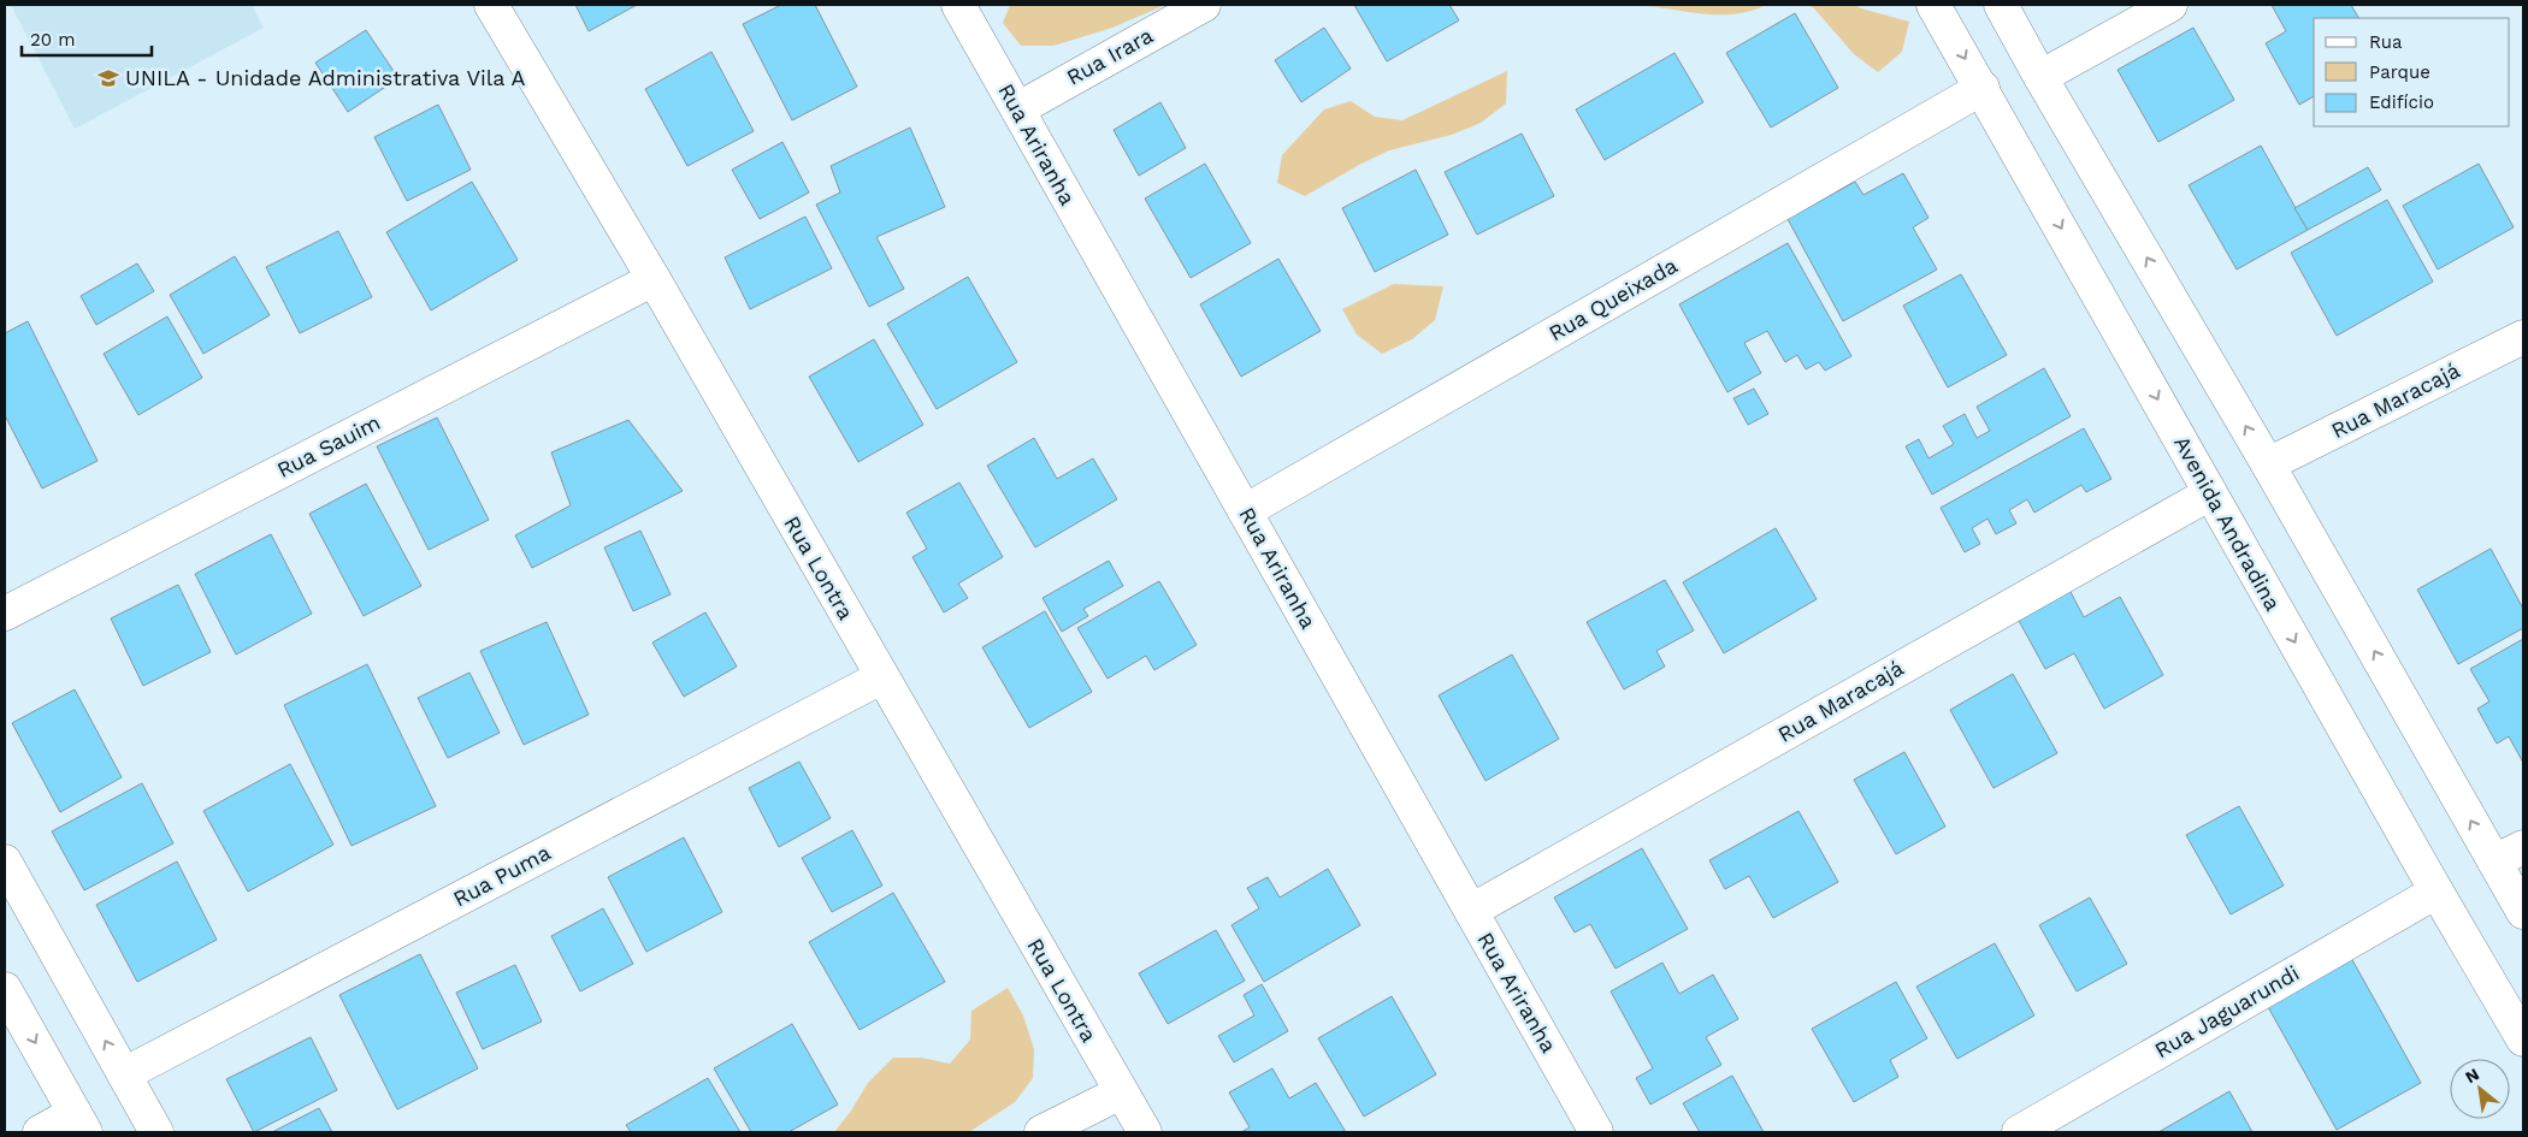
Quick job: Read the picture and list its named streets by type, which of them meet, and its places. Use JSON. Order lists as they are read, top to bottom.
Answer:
{
  "streets": {
    "street": [
      "Rua Irara",
      "Rua Ariranha",
      "Rua Queixada",
      "Rua Maracajá",
      "Rua Sauim",
      "Avenida Andradina",
      "Rua Lontra",
      "Rua Puma",
      "Rua Jaguarundi"
    ]
  },
  "crossings": [
    ["Rua Irara", "Rua Ariranha"],
    ["Rua Ariranha", "Rua Queixada"],
    ["Rua Ariranha", "Rua Maracajá"],
    ["Rua Queixada", "Avenida Andradina"],
    ["Rua Maracajá", "Avenida Andradina"],
    ["Rua Sauim", "Rua Lontra"],
    ["Avenida Andradina", "Rua Jaguarundi"],
    ["Rua Lontra", "Rua Puma"]
  ],
  "places": {
    "school or university": ["UNILA - Unidade Administrativa Vila A"]
  },
  "legend": ["Rua", "Parque", "Edifício"],
  "scale_bar": "20 m",
  "north": "top left"
}
